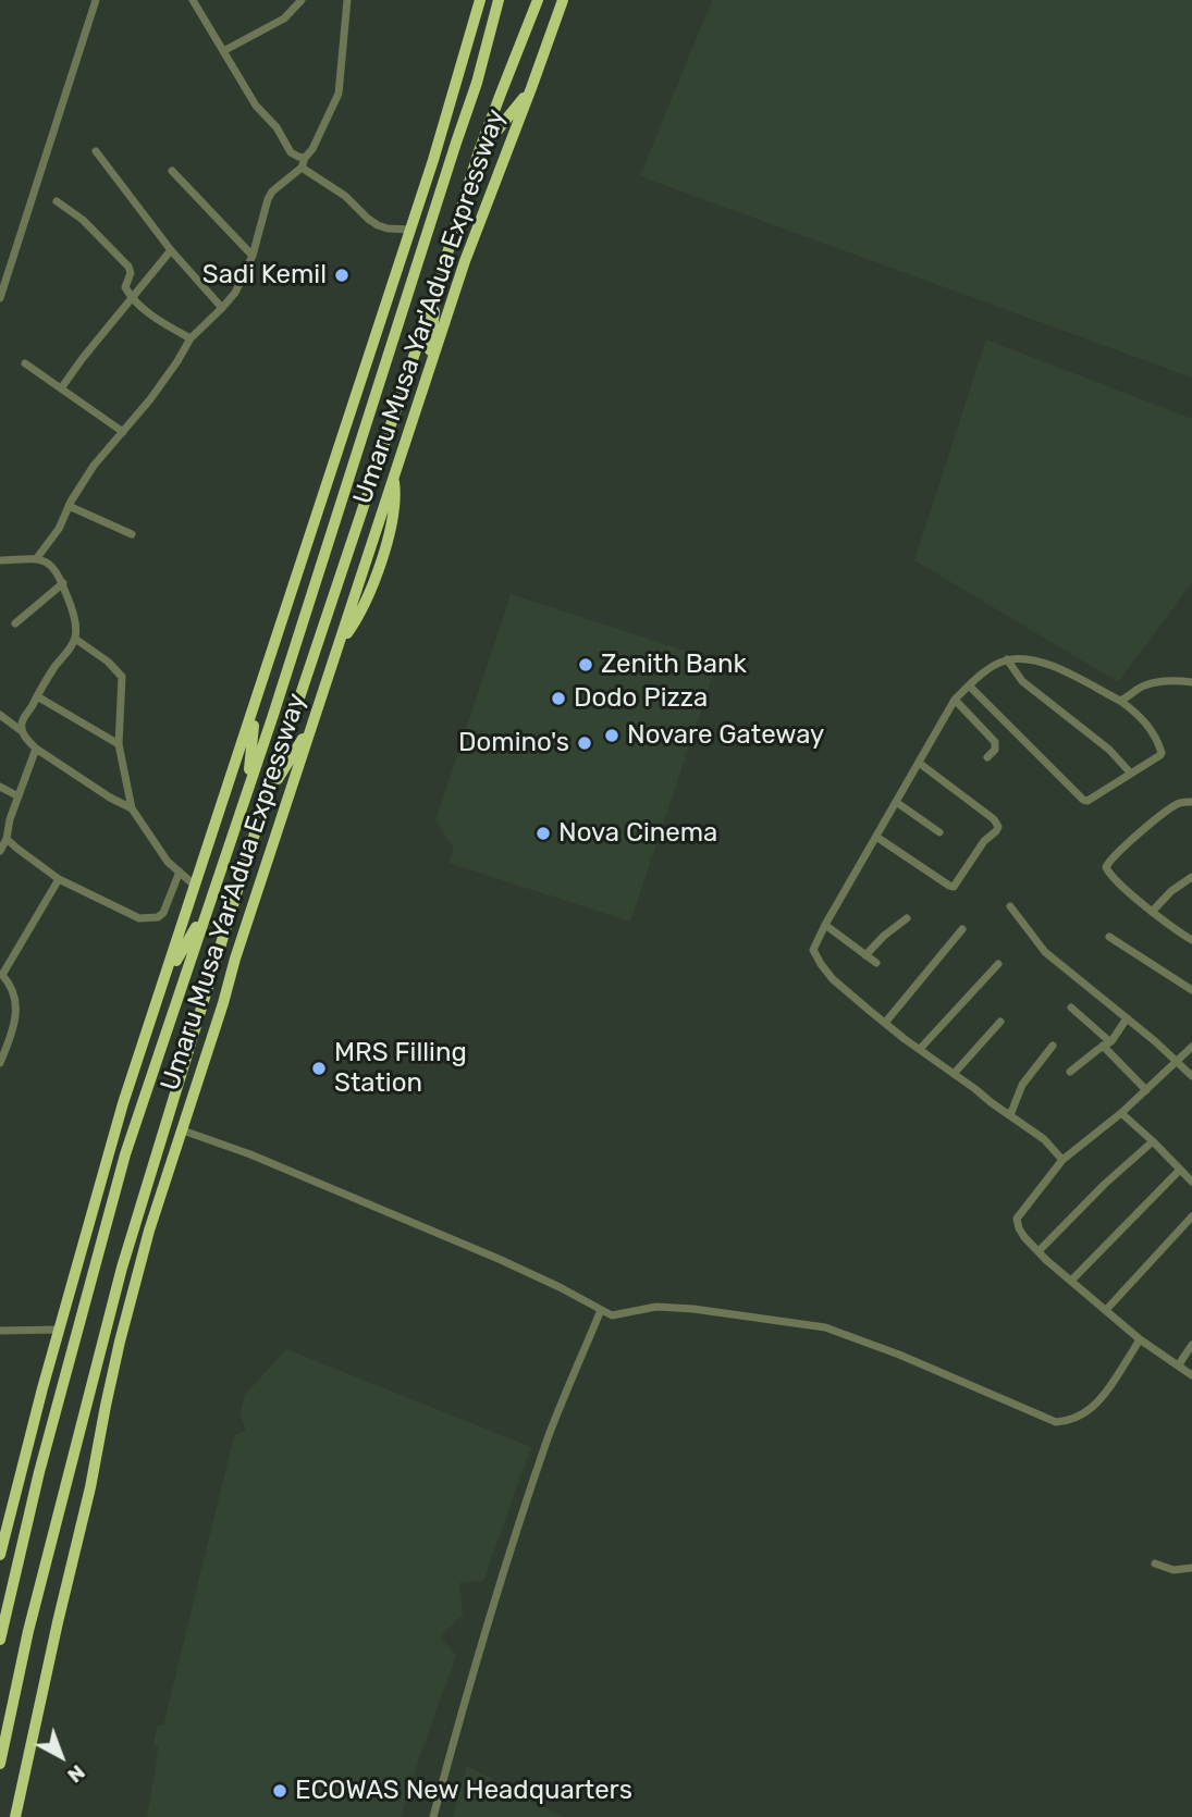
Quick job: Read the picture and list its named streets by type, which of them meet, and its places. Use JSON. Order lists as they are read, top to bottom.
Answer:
{
  "streets": {
    "highway": ["Umaru Musa Yar'Adua Expressway"]
  },
  "places": [
    "Sadi Kemil",
    "Zenith Bank",
    "Dodo Pizza",
    "Novare Gateway",
    "Domino's",
    "Nova Cinema",
    "MRS Filling Station",
    "ECOWAS New Headquarters"
  ],
  "north": "bottom right"
}
